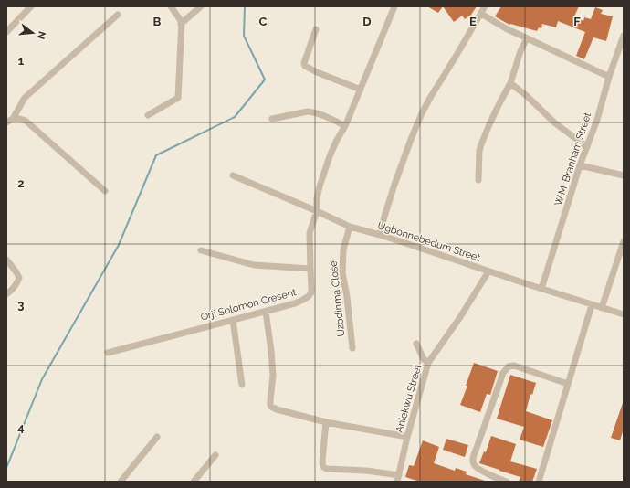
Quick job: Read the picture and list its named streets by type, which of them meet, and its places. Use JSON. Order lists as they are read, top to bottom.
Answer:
{
  "streets": {
    "street": [
      "W.M. Branham Street",
      "Ugbonnebedum Street",
      "Uzodinma Close",
      "Orji Solomon Cresent",
      "Aniekwu Street"
    ]
  },
  "crossings": [
    ["W.M. Branham Street", "Ugbonnebedum Street"],
    ["Ugbonnebedum Street", "Uzodinma Close"],
    ["Ugbonnebedum Street", "Orji Solomon Cresent"],
    ["Ugbonnebedum Street", "Aniekwu Street"]
  ],
  "north": "right",
  "grid": {
    "columns": [
      "B",
      "C",
      "D",
      "E",
      "F"
    ],
    "rows": [
      "1",
      "2",
      "3",
      "4"
    ]
  }
}
